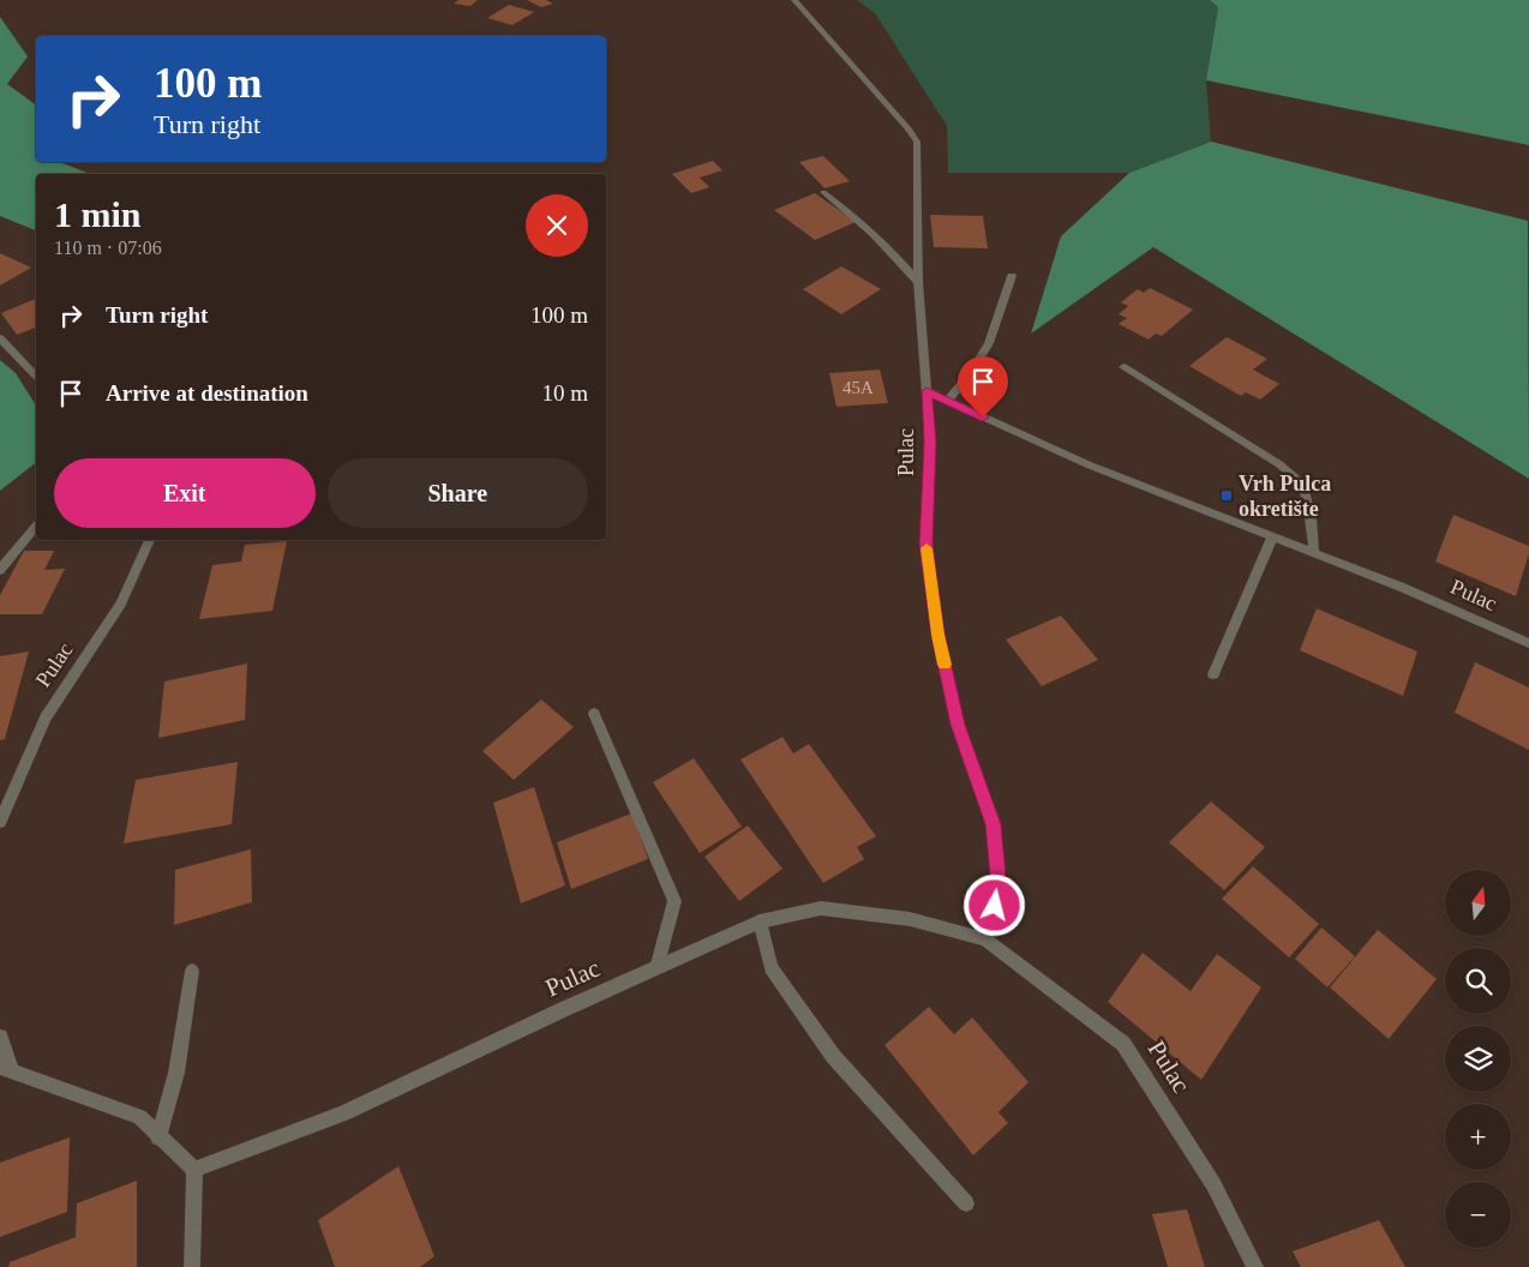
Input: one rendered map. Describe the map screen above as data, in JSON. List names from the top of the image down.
{
  "streets": {
    "street": ["Pulac"]
  },
  "places": {
    "transit": ["Vrh Pulca okretište"]
  },
  "house_numbers": ["45A"],
  "north": "top",
  "page": {
    "turn": ["100 m", "Turn right"],
    "heading": ["1 min", "110 m · 07:06"],
    "list": [
      {
        "name": "Turn right",
        "value": "100 m"
      },
      {
        "name": "Arrive at destination",
        "value": "10 m"
      }
    ],
    "buttons": ["Exit", "Share"],
    "map_buttons": ["+", "−"]
  }
}
